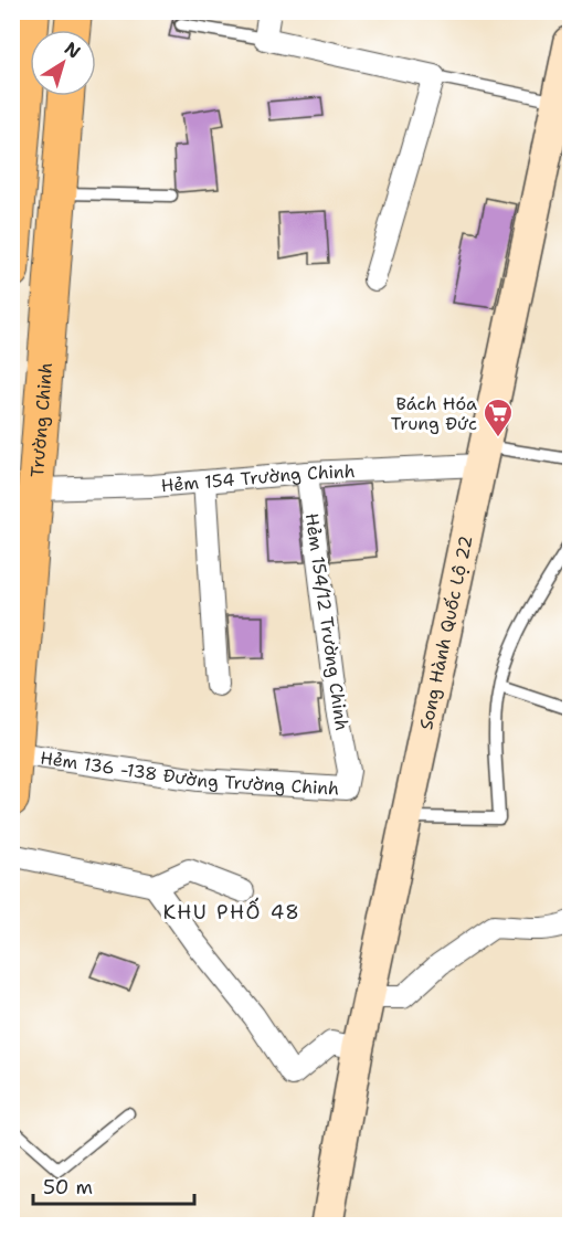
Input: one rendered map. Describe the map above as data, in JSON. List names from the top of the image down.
{
  "streets": {
    "main road": ["Trường Chinh"],
    "street": [
      "Hẻm 154 Trường Chinh",
      "Hẻm 154/12 Trường Chinh",
      "Song Hành Quốc Lộ 22",
      "Hẻm 136 -138 Đường Trường Chinh"
    ]
  },
  "crossings": [
    ["Trường Chinh", "Hẻm 154 Trường Chinh"],
    ["Trường Chinh", "Hẻm 136 -138 Đường Trường Chinh"],
    ["Hẻm 154 Trường Chinh", "Hẻm 154/12 Trường Chinh"],
    ["Hẻm 154 Trường Chinh", "Song Hành Quốc Lộ 22"],
    ["Hẻm 154/12 Trường Chinh", "Hẻm 136 -138 Đường Trường Chinh"]
  ],
  "districts": ["KHU PHỐ 48"],
  "places": {
    "supermarket": ["Bách Hóa Trung Đức"]
  },
  "scale_bar": "50 m",
  "north": "top right"
}
